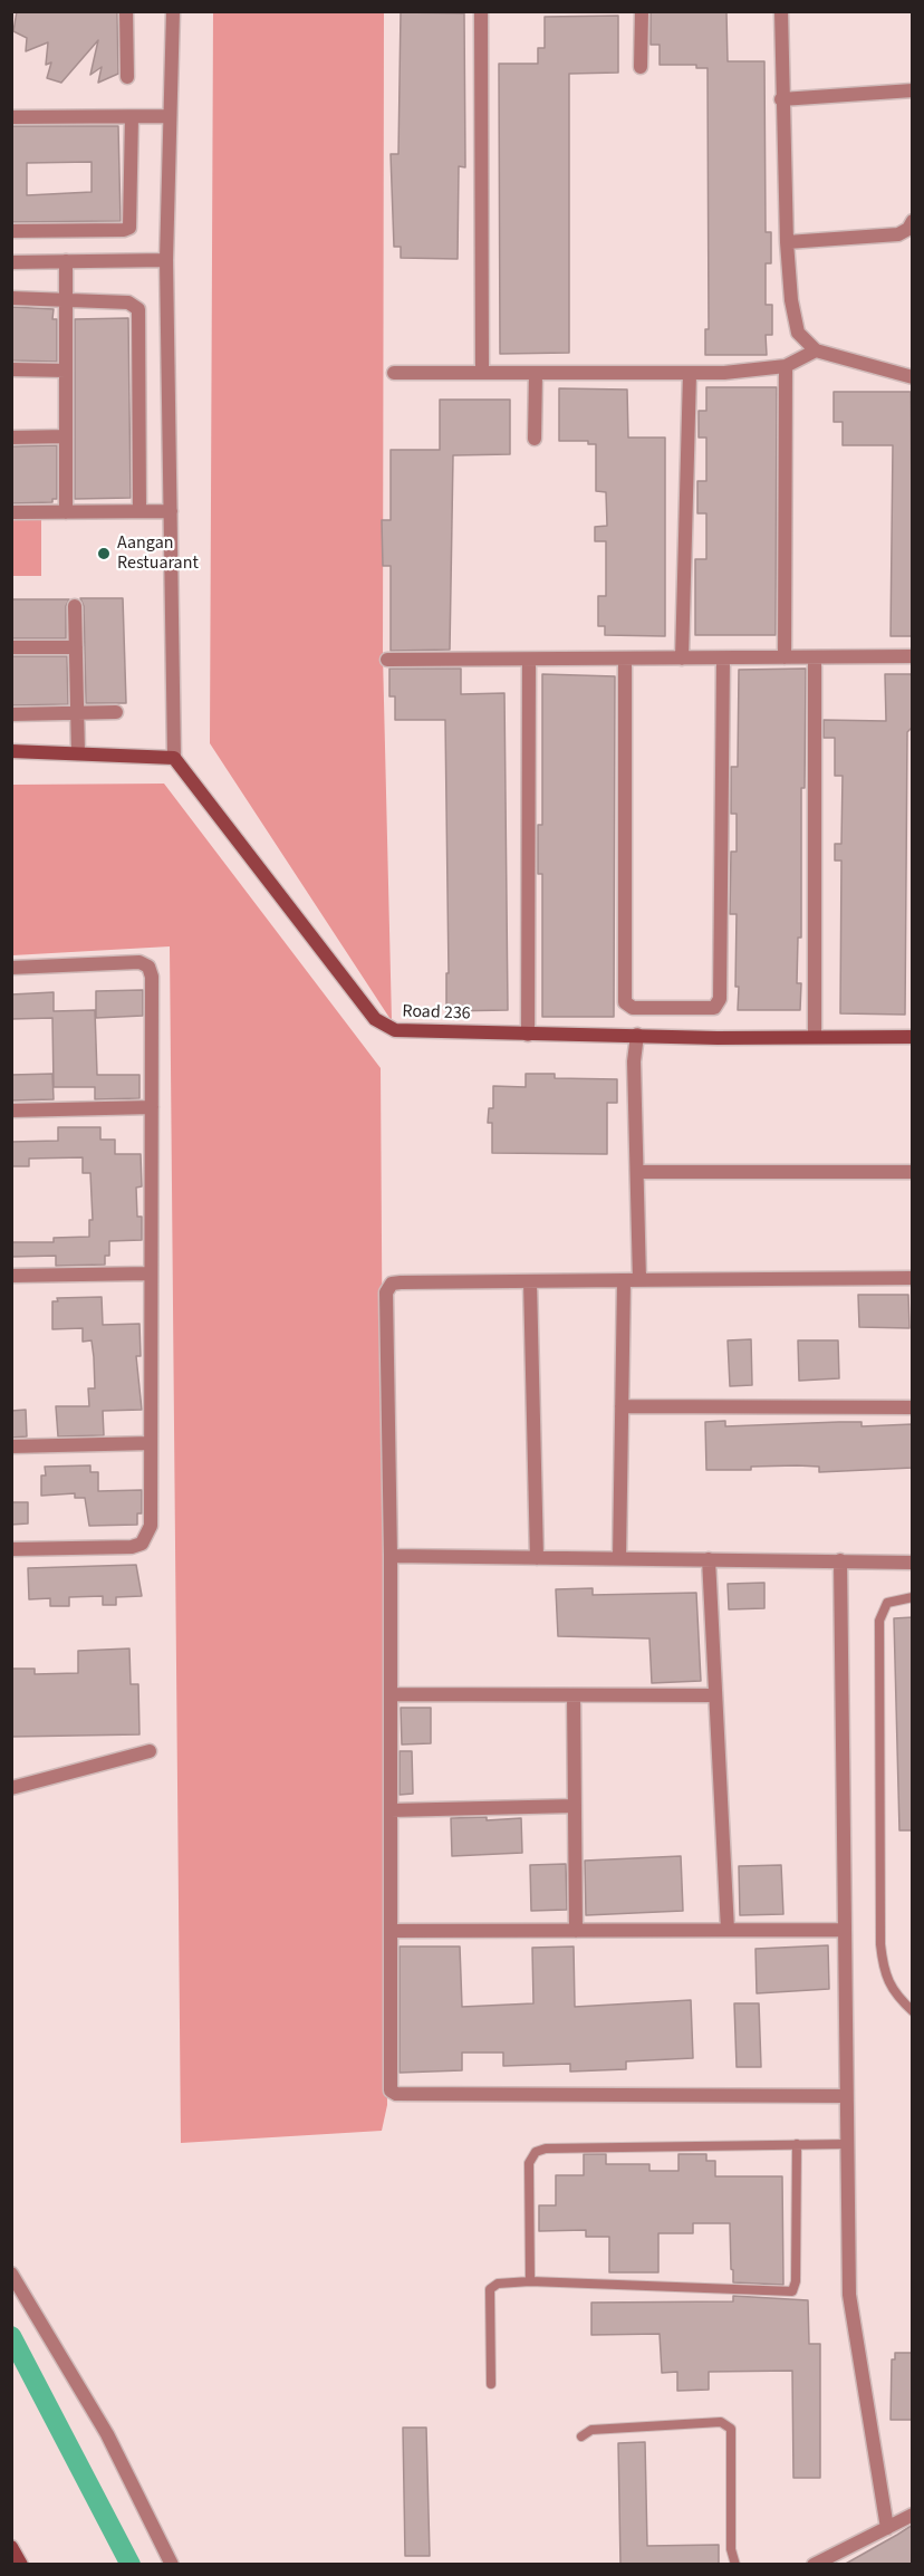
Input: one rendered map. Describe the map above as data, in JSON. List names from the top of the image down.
{
  "streets": {
    "street": ["Road 236"]
  },
  "places": ["Aangan Restuarant"]
}
